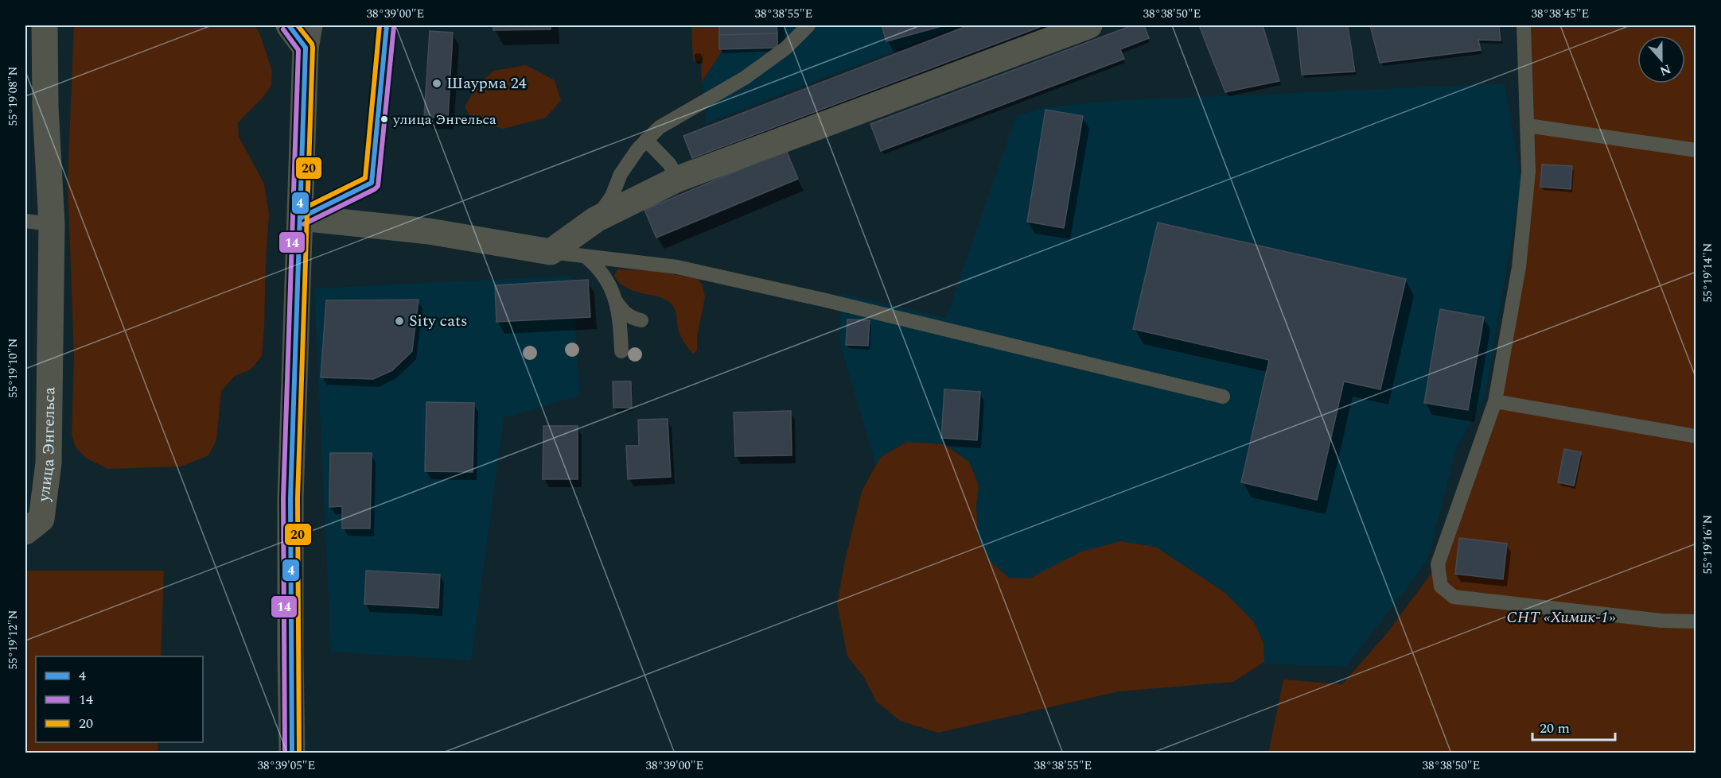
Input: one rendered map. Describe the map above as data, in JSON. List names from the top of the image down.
{
  "streets": {
    "street": ["улица Энгельса"]
  },
  "parks": ["СНТ «Химик-1»"],
  "places": ["Шаурма 24", "улица Энгельса", "Sity cats"],
  "lines": ["transit line 4", "transit line 20", "transit line 14"],
  "legend": ["4", "14", "20"],
  "scale_bar": "20 m",
  "north": "bottom",
  "coordinates": [
    "38°39'00\"E",
    "38°38'55\"E",
    "38°38'50\"E",
    "38°38'45\"E",
    "55°19'08\"N",
    "55°19'14\"N",
    "55°19'10\"N",
    "55°19'16\"N",
    "55°19'12\"N",
    "38°39'05\"E"
  ]
}
